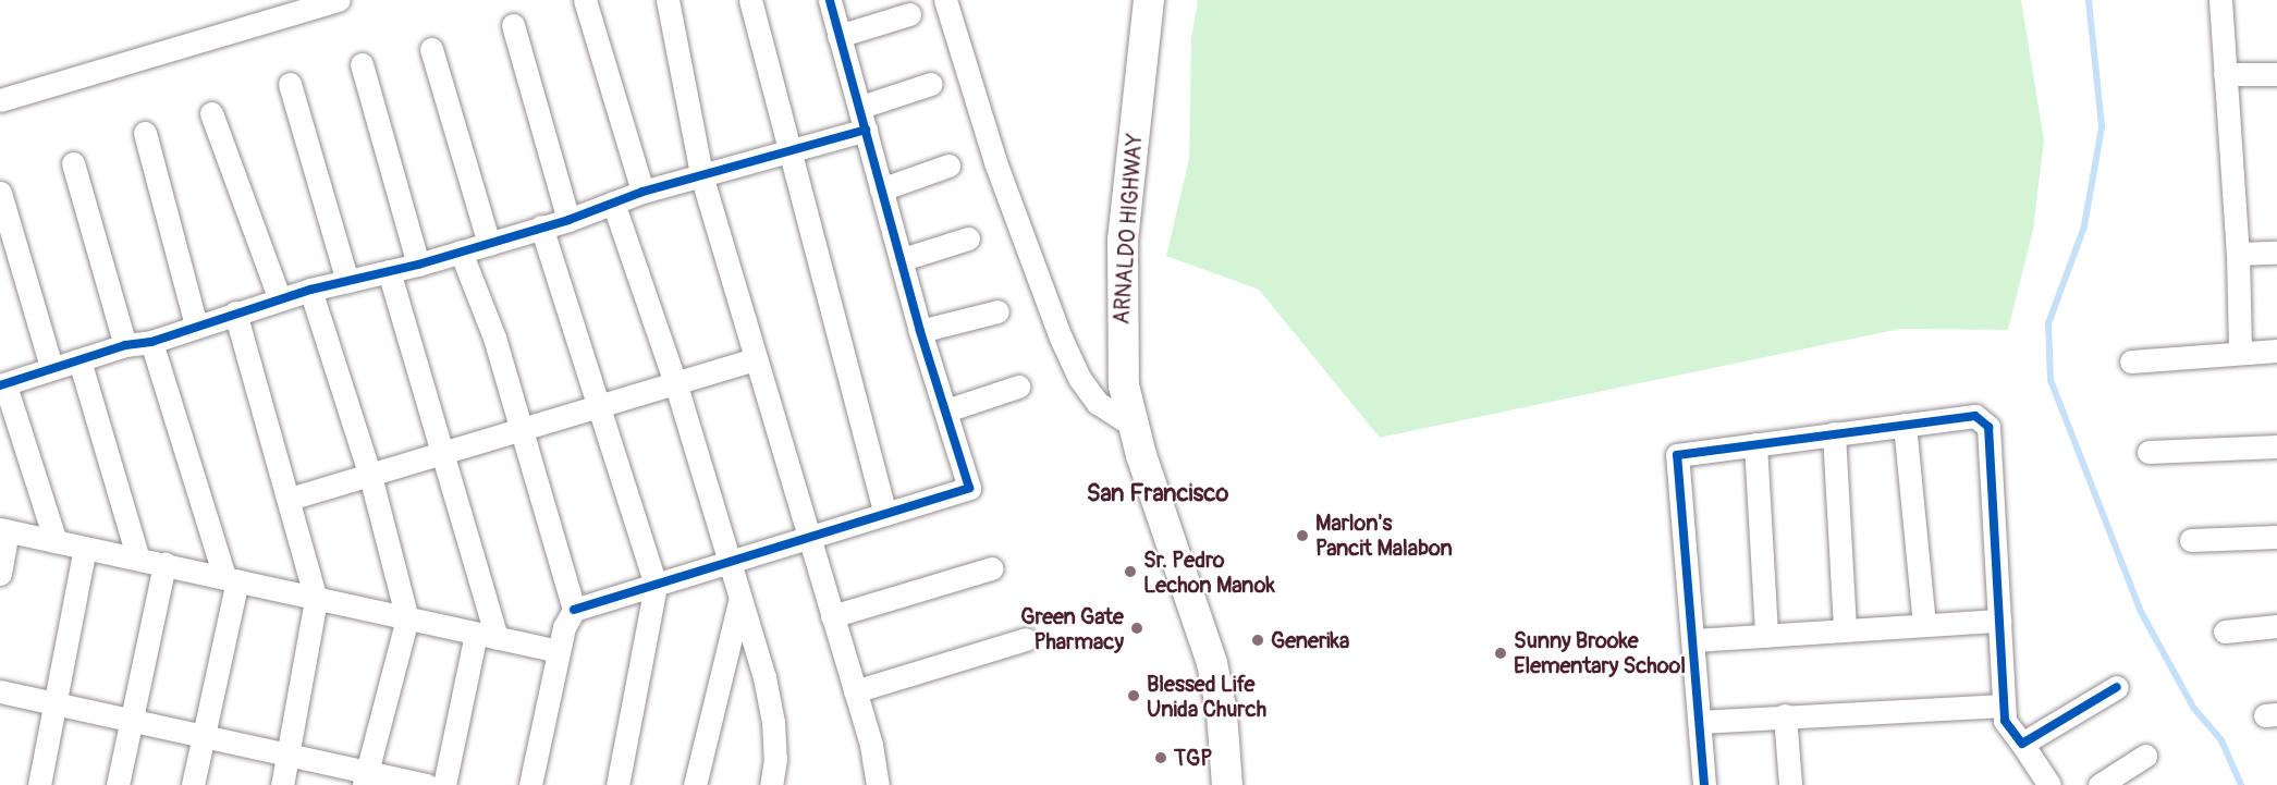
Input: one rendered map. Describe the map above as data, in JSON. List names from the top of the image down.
{
  "streets": {
    "main road": ["ARNALDO HIGHWAY"]
  },
  "districts": ["San Francisco"],
  "places": [
    "Marlon's Pancit Malabon",
    "Sr. Pedro Lechon Manok",
    "Green Gate Pharmacy",
    "Generika",
    "Sunny Brooke Elementary School",
    "Blessed Life Unida Church",
    "TGP"
  ]
}
